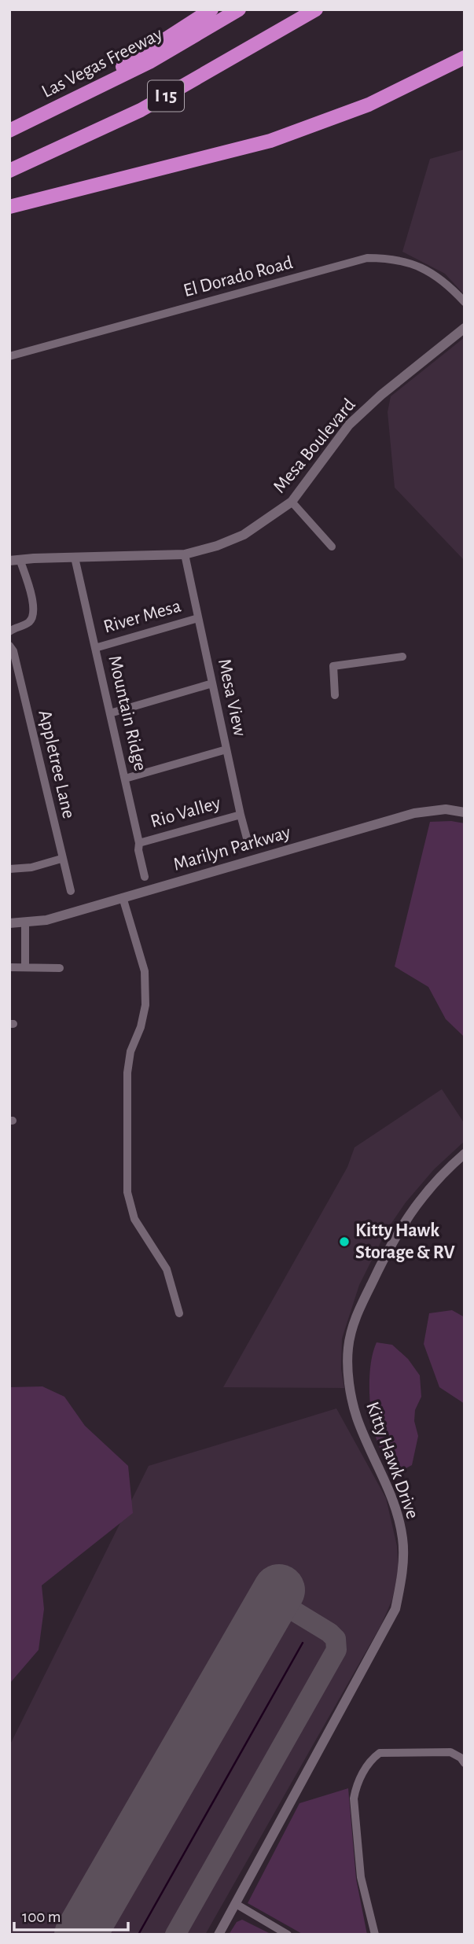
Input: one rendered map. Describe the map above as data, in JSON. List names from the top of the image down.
{
  "streets": {
    "highway": ["Las Vegas Freeway", "I 15"],
    "street": [
      "El Dorado Road",
      "Mesa Boulevard",
      "River Mesa",
      "Mesa View",
      "Mountain Ridge",
      "Appletree Lane",
      "Rio Valley",
      "Marilyn Parkway",
      "Kitty Hawk Drive"
    ]
  },
  "crossings": [
    ["Mesa Boulevard", "Mesa View"],
    ["Mesa Boulevard", "Mountain Ridge"],
    ["River Mesa", "Mesa View"],
    ["River Mesa", "Mountain Ridge"],
    ["Mesa View", "Rio Valley"],
    ["Mountain Ridge", "Rio Valley"]
  ],
  "places": ["Kitty Hawk Storage & RV"],
  "scale_bar": "100 m"
}
